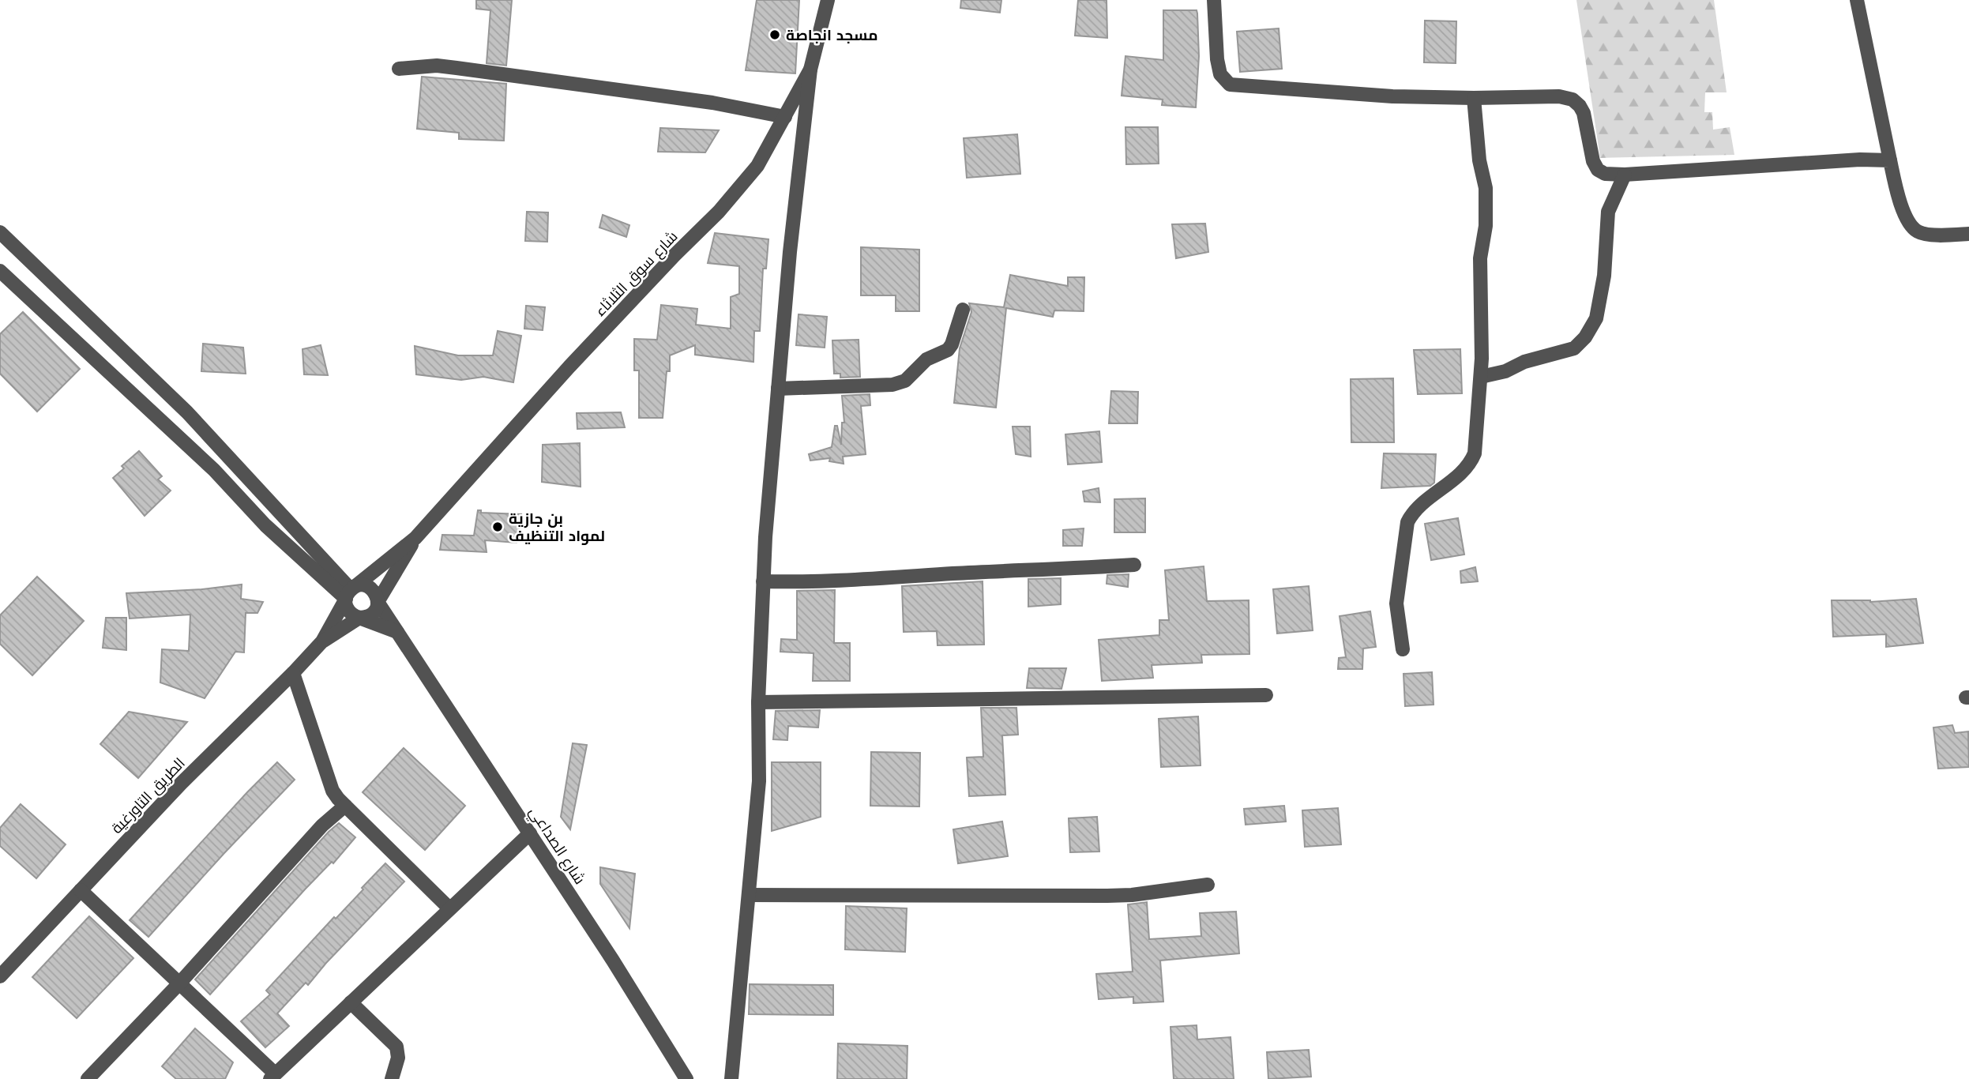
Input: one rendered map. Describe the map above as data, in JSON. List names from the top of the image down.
{
  "streets": {
    "street": ["شارع سوق الثلاثاء", "الطريق التاورغية", "شارع الصداعي"]
  },
  "places": ["مسجد انجاصة", "بن جازية لمواد التنظيف"]
}
